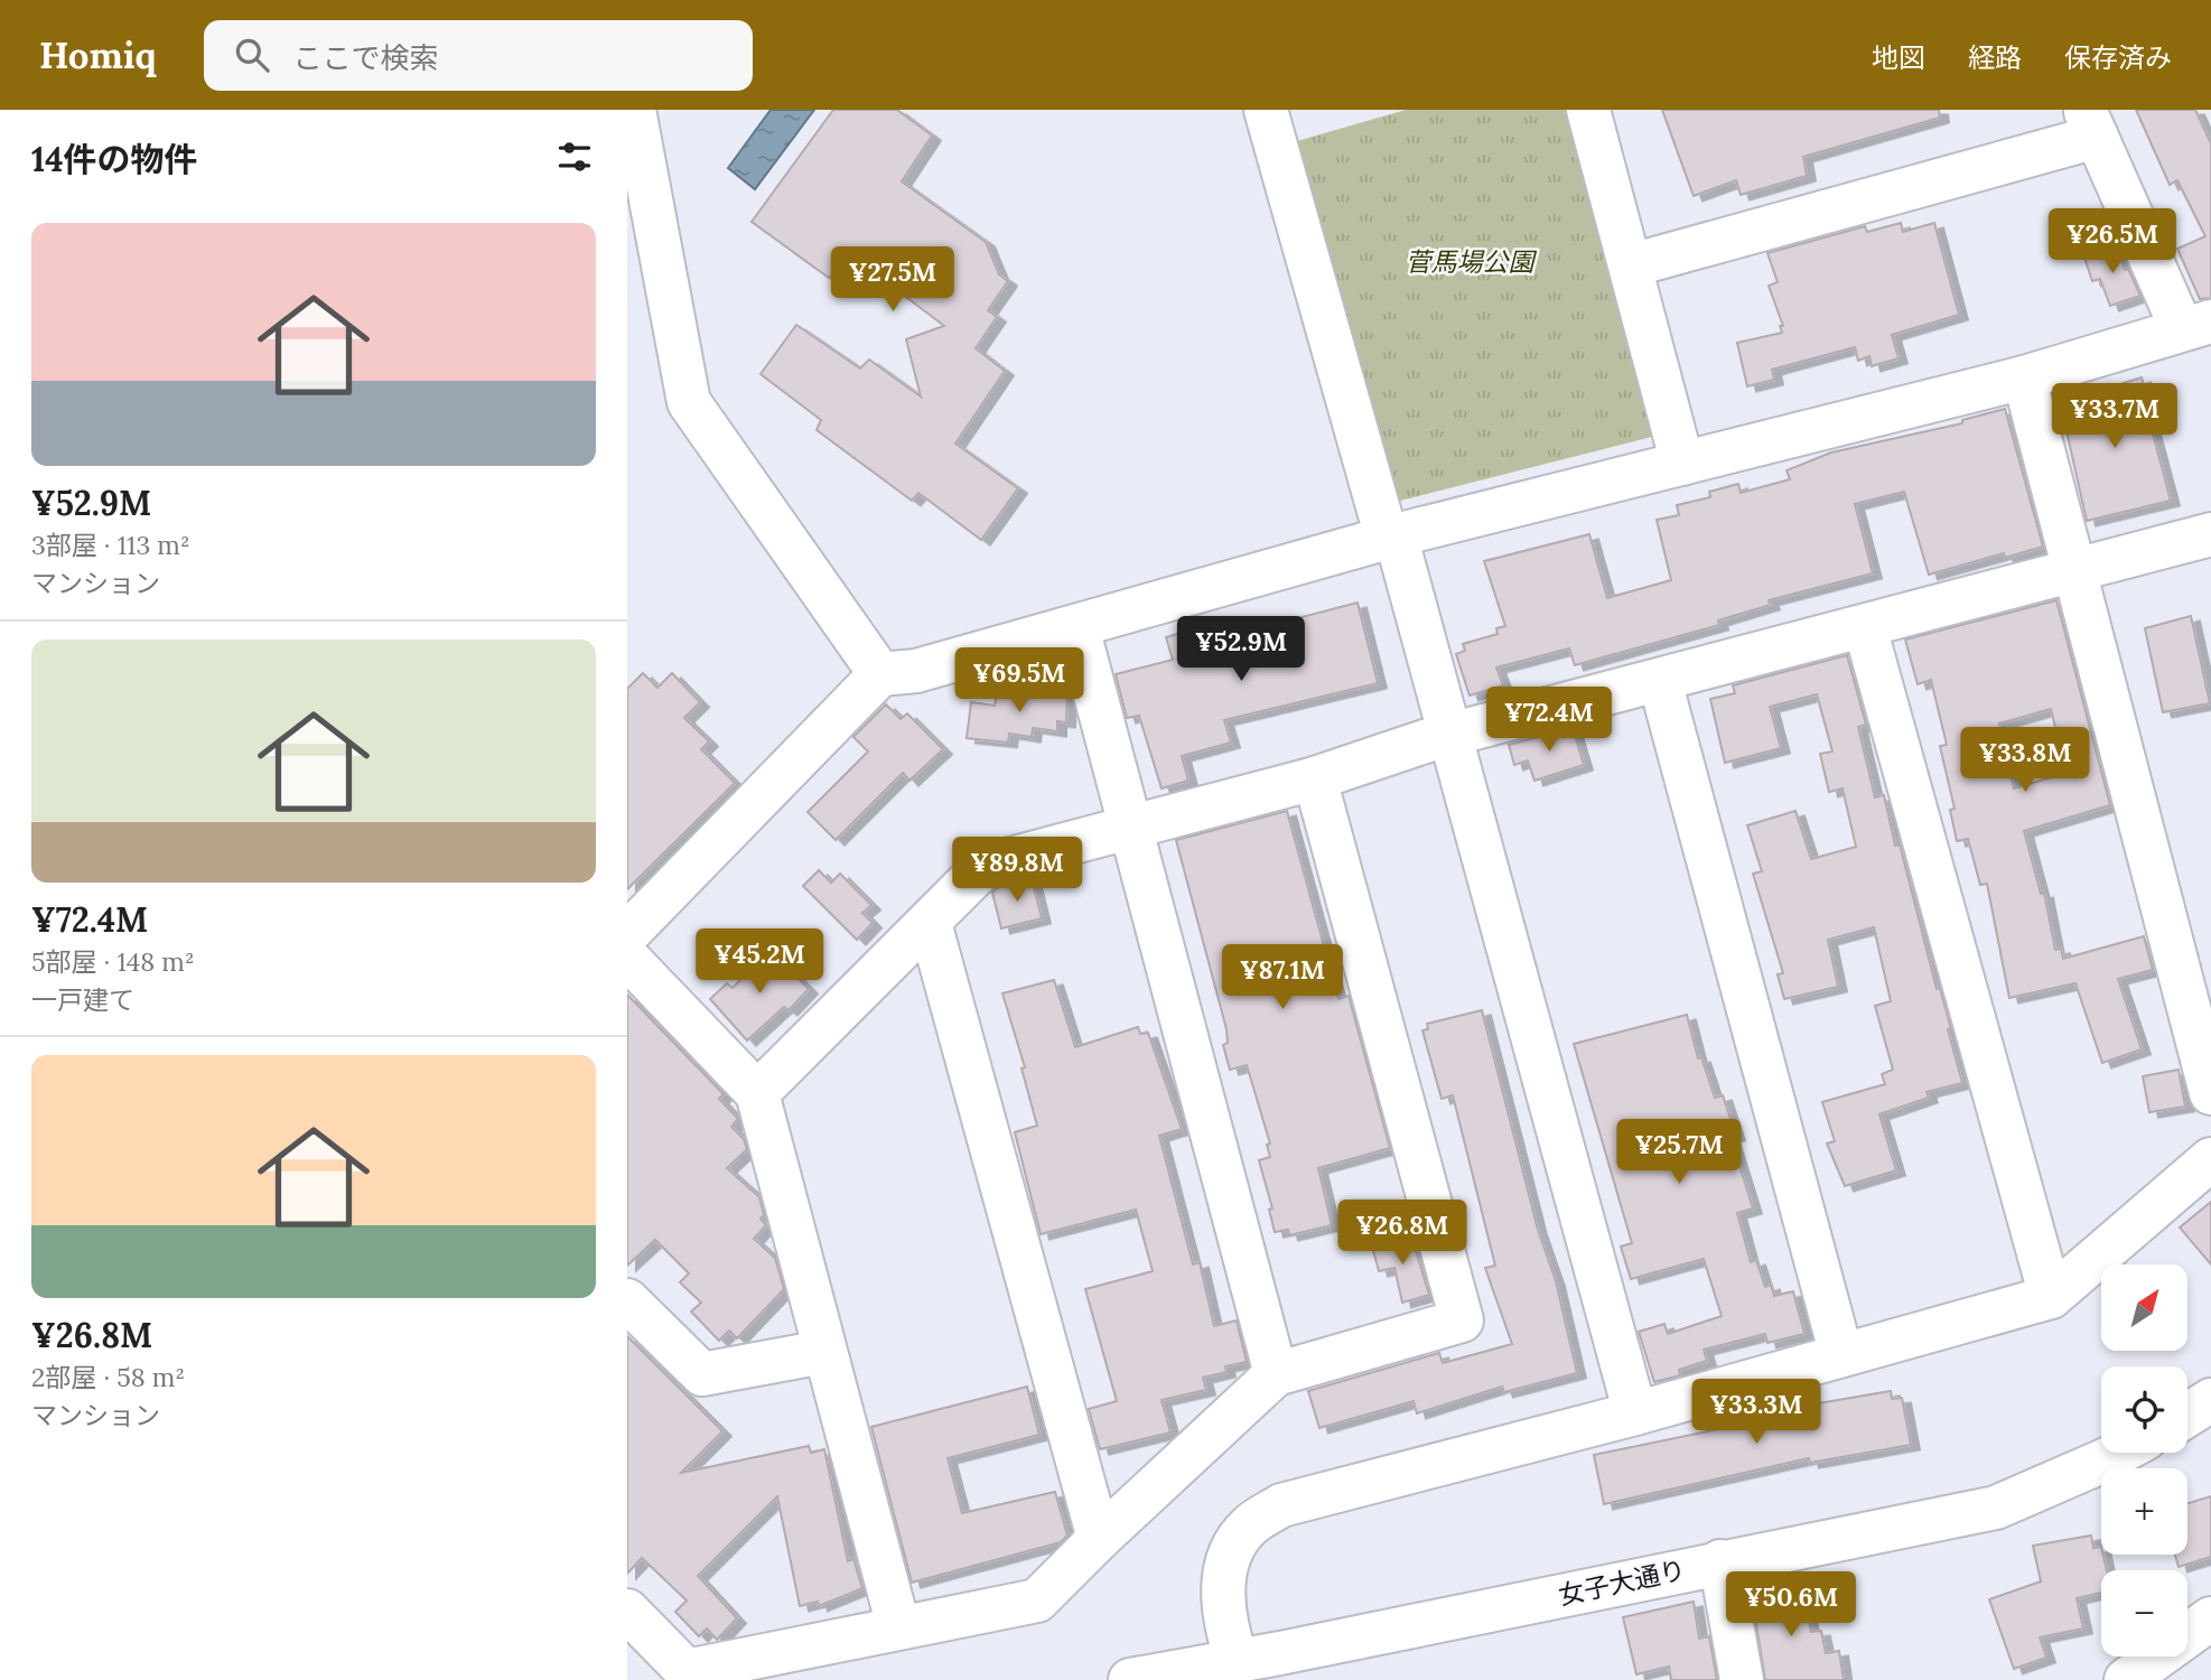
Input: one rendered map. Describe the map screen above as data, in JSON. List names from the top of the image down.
{
  "streets": {
    "street": ["女子大通り"]
  },
  "parks": ["菅馬場公園"],
  "north": "top right",
  "page": {
    "header": "Homiq",
    "search": "ここで検索",
    "nav": ["地図", "経路", "保存済み"],
    "heading": "14件の物件",
    "list": [
      {
        "name": "¥52.9M",
        "note": "3部屋 · 113 m² · マンション"
      },
      {
        "name": "¥72.4M",
        "note": "5部屋 · 148 m² · 一戸建て"
      },
      {
        "name": "¥26.8M",
        "note": "2部屋 · 58 m² · マンション"
      }
    ],
    "price": [
      "¥26.5M",
      "¥27.5M",
      "¥33.7M",
      "¥52.9M",
      "¥69.5M",
      "¥72.4M",
      "¥33.8M",
      "¥89.8M",
      "¥45.2M",
      "¥87.1M",
      "¥25.7M",
      "¥26.8M",
      "¥33.3M",
      "¥50.6M"
    ],
    "map_buttons": ["+", "−"]
  }
}
